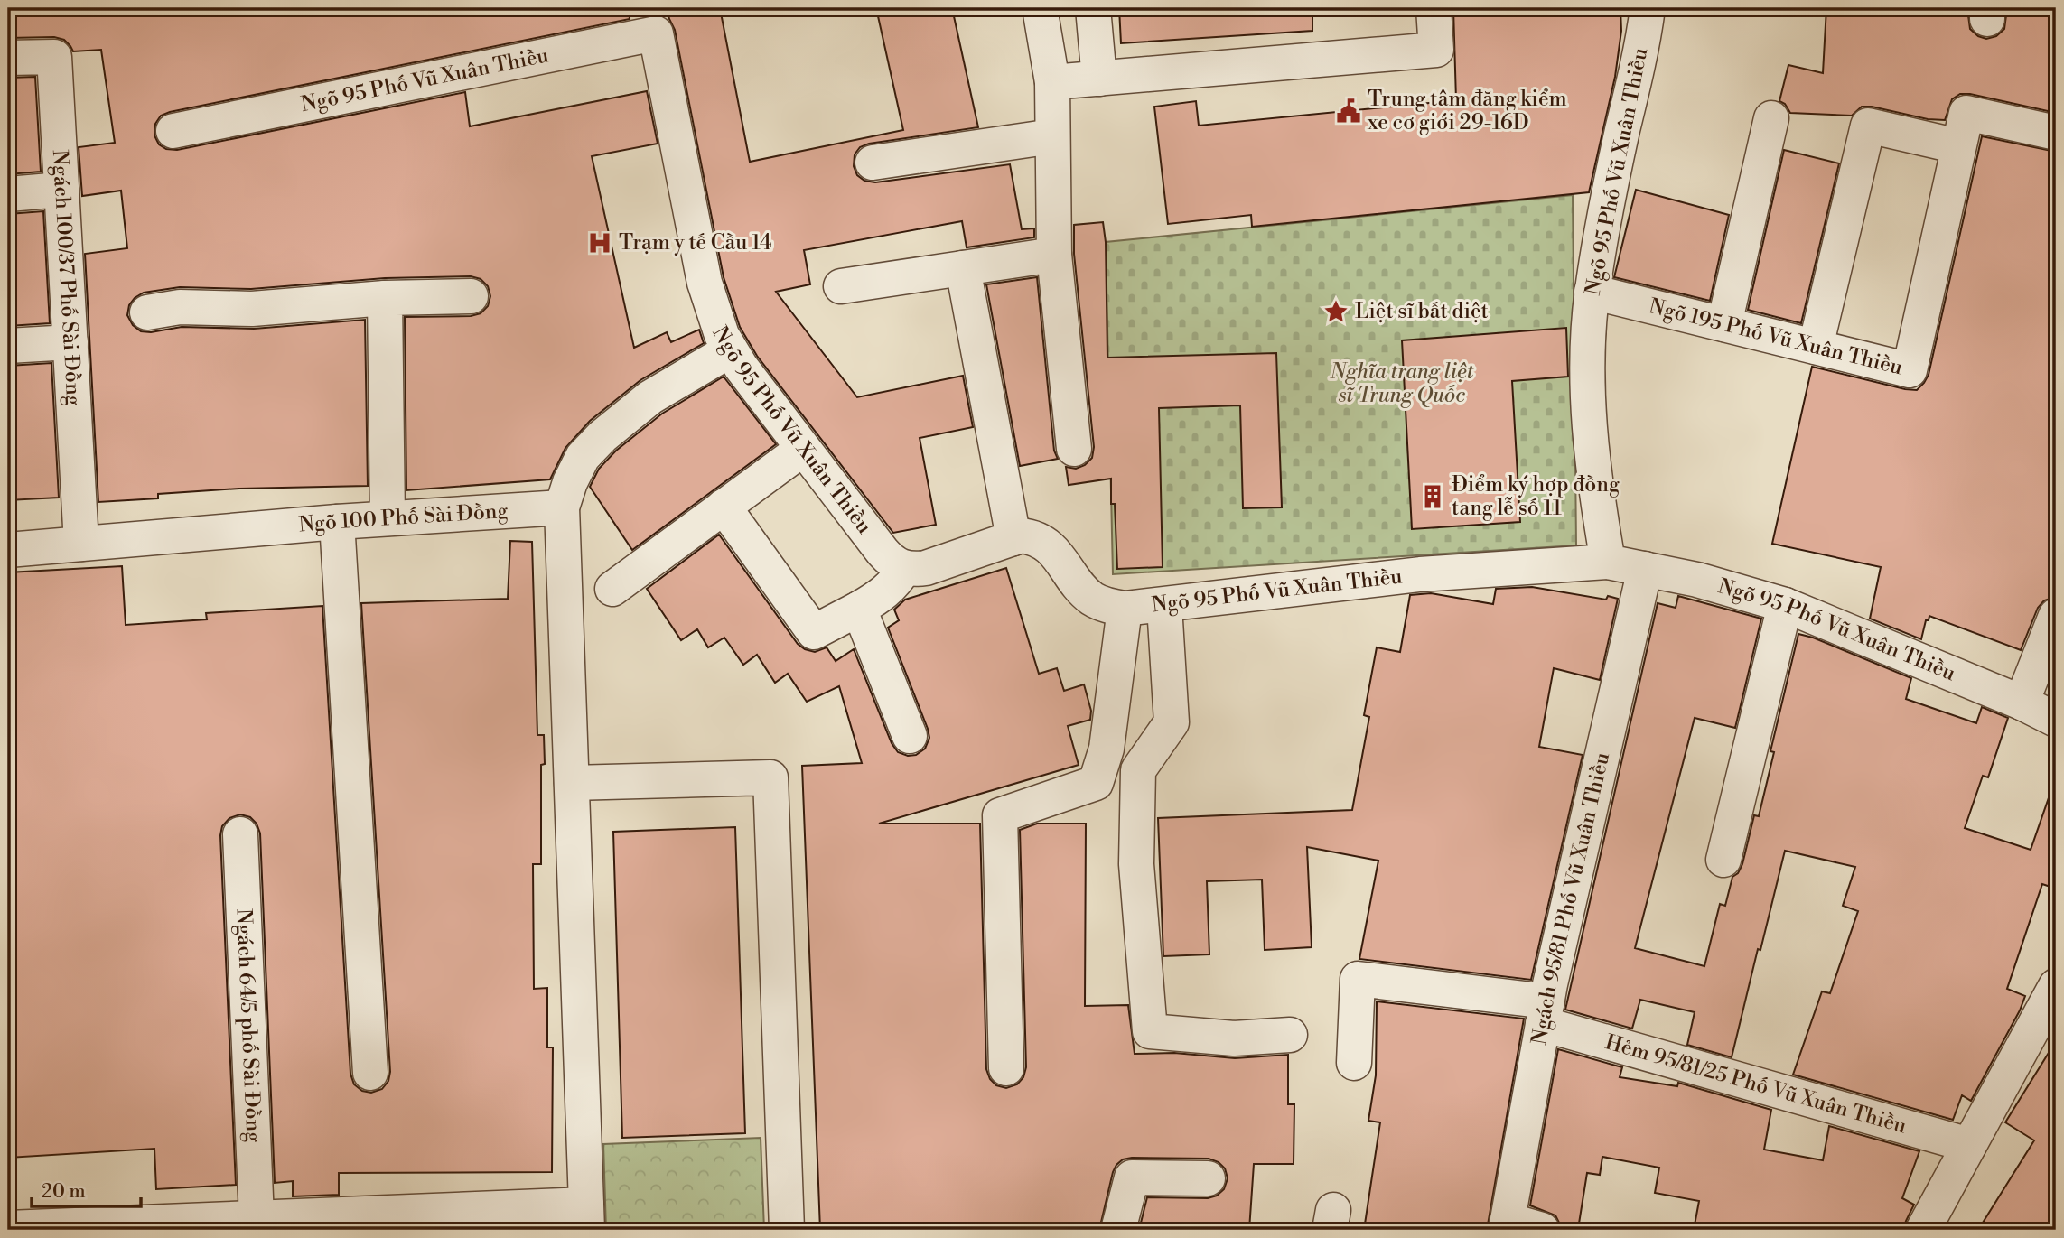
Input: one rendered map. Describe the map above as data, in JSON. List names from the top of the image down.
{
  "streets": {
    "street": [
      "Ngõ 95 Phố Vũ Xuân Thiều",
      "Ngách 100/37 Phố Sài Đồng",
      "Ngõ 195 Phố Vũ Xuân Thiều",
      "Ngõ 100 Phố Sài Đồng",
      "Ngách 95/81 Phố Vũ Xuân Thiều",
      "Ngách 64/5 phố Sài Đồng",
      "Hẻm 95/81/25 Phố Vũ Xuân Thiều"
    ]
  },
  "crossings": [
    ["Ngõ 95 Phố Vũ Xuân Thiều", "Ngõ 195 Phố Vũ Xuân Thiều"],
    ["Ngõ 95 Phố Vũ Xuân Thiều", "Ngách 95/81 Phố Vũ Xuân Thiều"],
    ["Ngách 100/37 Phố Sài Đồng", "Ngõ 100 Phố Sài Đồng"],
    ["Ngách 95/81 Phố Vũ Xuân Thiều", "Hẻm 95/81/25 Phố Vũ Xuân Thiều"]
  ],
  "parks": ["Nghĩa trang liệt sĩ Trung Quốc"],
  "places": {
    "public building": ["Trung tâm đăng kiểm xe cơ giới 29-16D"],
    "hospital": ["Trạm y tế Cầu 14"],
    "place": ["Liệt sĩ bất diệt"],
    "building": ["Điểm ký hợp đồng tang lễ số 11"]
  },
  "scale_bar": "20 m"
}
